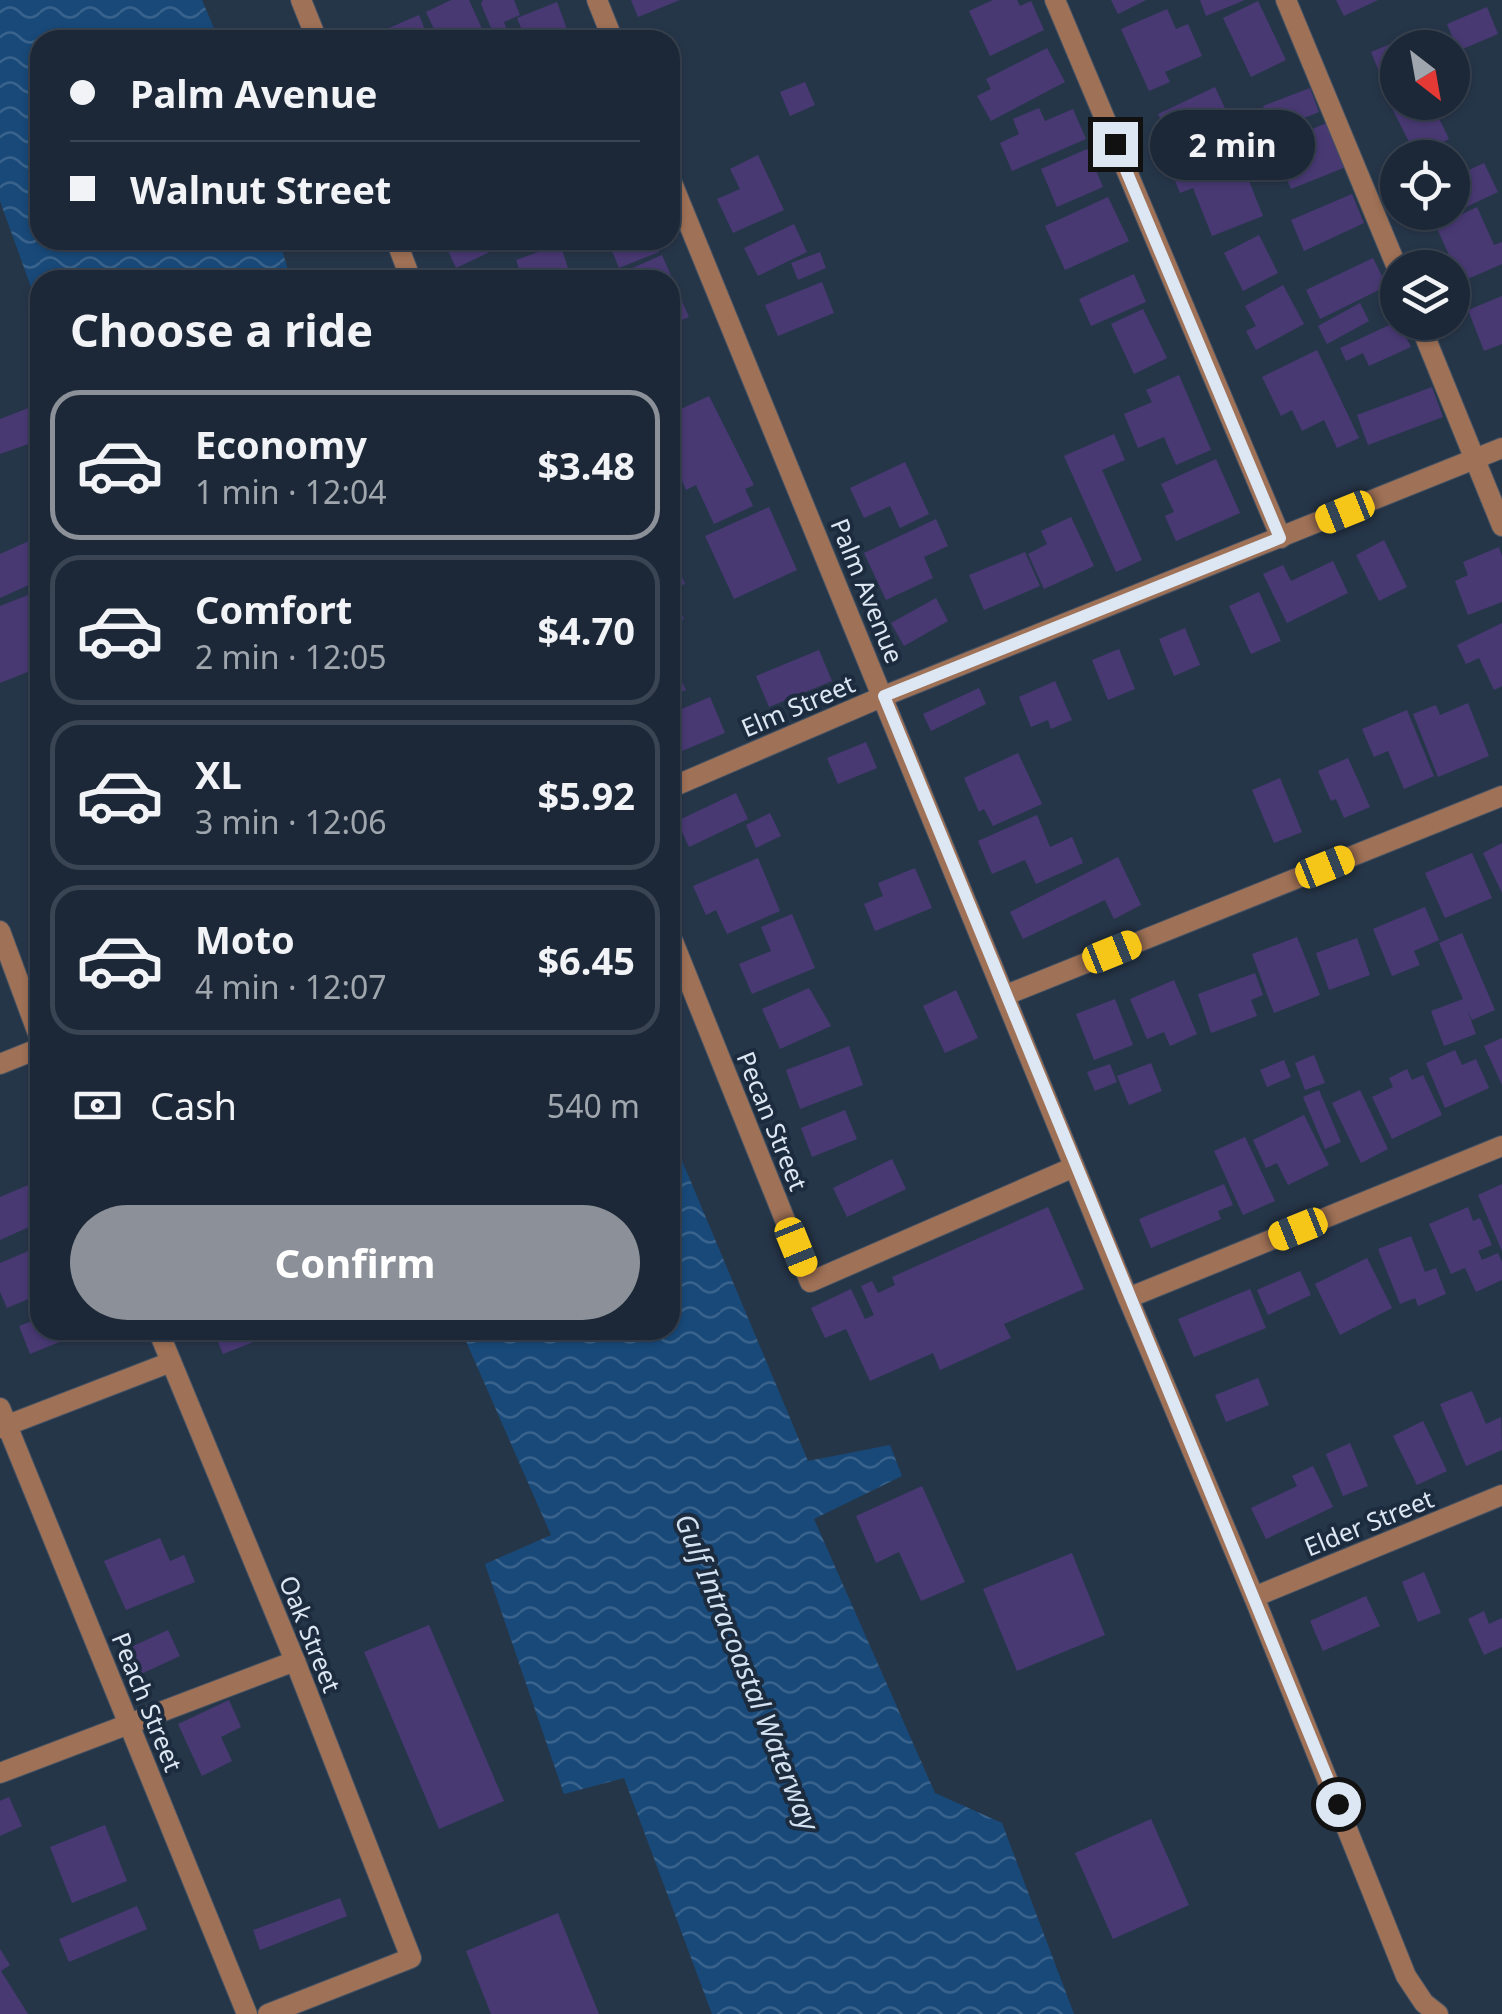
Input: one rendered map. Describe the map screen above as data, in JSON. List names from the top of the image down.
{
  "streets": {
    "street": [
      "Palm Avenue",
      "Elm Street",
      "Pecan Street",
      "Elder Street",
      "Oak Street",
      "Peach Street"
    ]
  },
  "crossings": [
    ["Palm Avenue", "Elm Street"],
    ["Palm Avenue", "Pecan Street"],
    ["Palm Avenue", "Elder Street"]
  ],
  "water": ["Gulf Intracoastal Waterway"],
  "north": "bottom right",
  "page": {
    "banner": ["Palm Avenue", "Walnut Street"],
    "bubble": "2 min",
    "heading": "Choose a ride",
    "list": [
      {
        "name": "Economy",
        "note": "1 min · 12:04",
        "value": "$3.48"
      },
      {
        "name": "Comfort",
        "note": "2 min · 12:05",
        "value": "$4.70"
      },
      {
        "name": "XL",
        "note": "3 min · 12:06",
        "value": "$5.92"
      },
      {
        "name": "Moto",
        "note": "4 min · 12:07",
        "value": "$6.45"
      }
    ],
    "pay": ["Cash", "540 m"],
    "buttons": "Confirm"
  }
}
